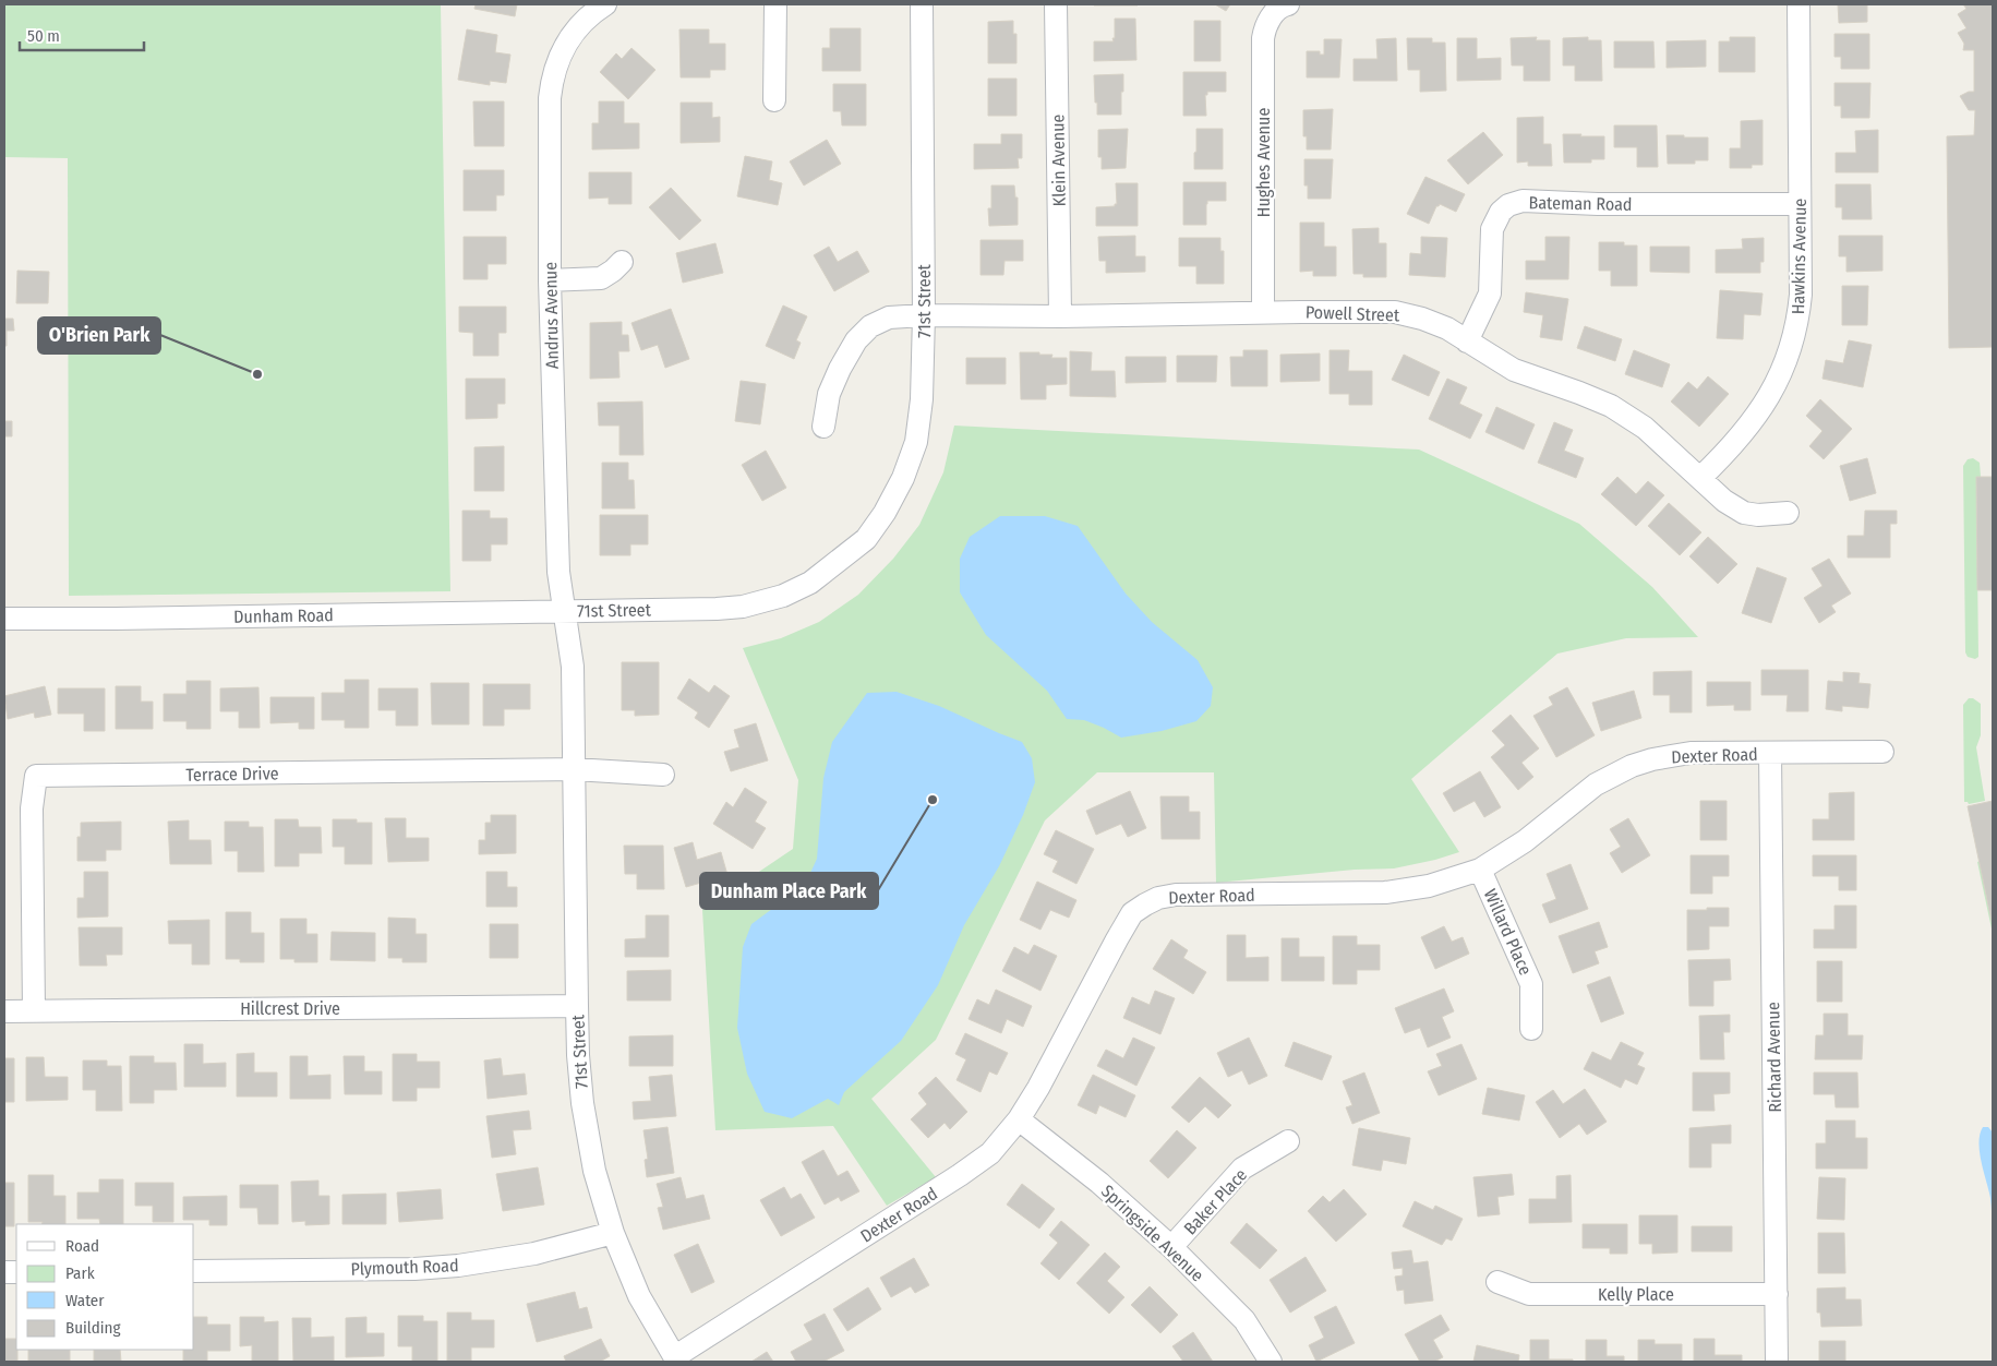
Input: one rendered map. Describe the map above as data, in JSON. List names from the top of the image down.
{
  "streets": {
    "street": [
      "Klein Avenue",
      "Hughes Avenue",
      "Bateman Road",
      "Hawkins Avenue",
      "71st Street",
      "Powell Street",
      "Andrus Avenue",
      "Dunham Road",
      "Dexter Road",
      "Terrace Drive",
      "Willard Place",
      "Hillcrest Drive",
      "Richard Avenue",
      "Baker Place",
      "Springside Avenue",
      "Plymouth Road",
      "Kelly Place"
    ]
  },
  "crossings": [
    ["Klein Avenue", "Powell Street"],
    ["Hughes Avenue", "Powell Street"],
    ["Bateman Road", "Hawkins Avenue"],
    ["Bateman Road", "Powell Street"],
    ["Hawkins Avenue", "Powell Street"],
    ["71st Street", "Powell Street"],
    ["71st Street", "Andrus Avenue"],
    ["71st Street", "Dunham Road"],
    ["71st Street", "Dexter Road"],
    ["71st Street", "Terrace Drive"],
    ["71st Street", "Hillcrest Drive"],
    ["71st Street", "Plymouth Road"],
    ["Andrus Avenue", "Dunham Road"],
    ["Dexter Road", "Willard Place"],
    ["Dexter Road", "Richard Avenue"],
    ["Dexter Road", "Springside Avenue"],
    ["Terrace Drive", "Hillcrest Drive"],
    ["Richard Avenue", "Kelly Place"],
    ["Baker Place", "Springside Avenue"]
  ],
  "places": ["O'Brien Park", "Dunham Place Park"],
  "legend": [
    "Road",
    "Park",
    "Water",
    "Building"
  ],
  "scale_bar": "50 m"
}
